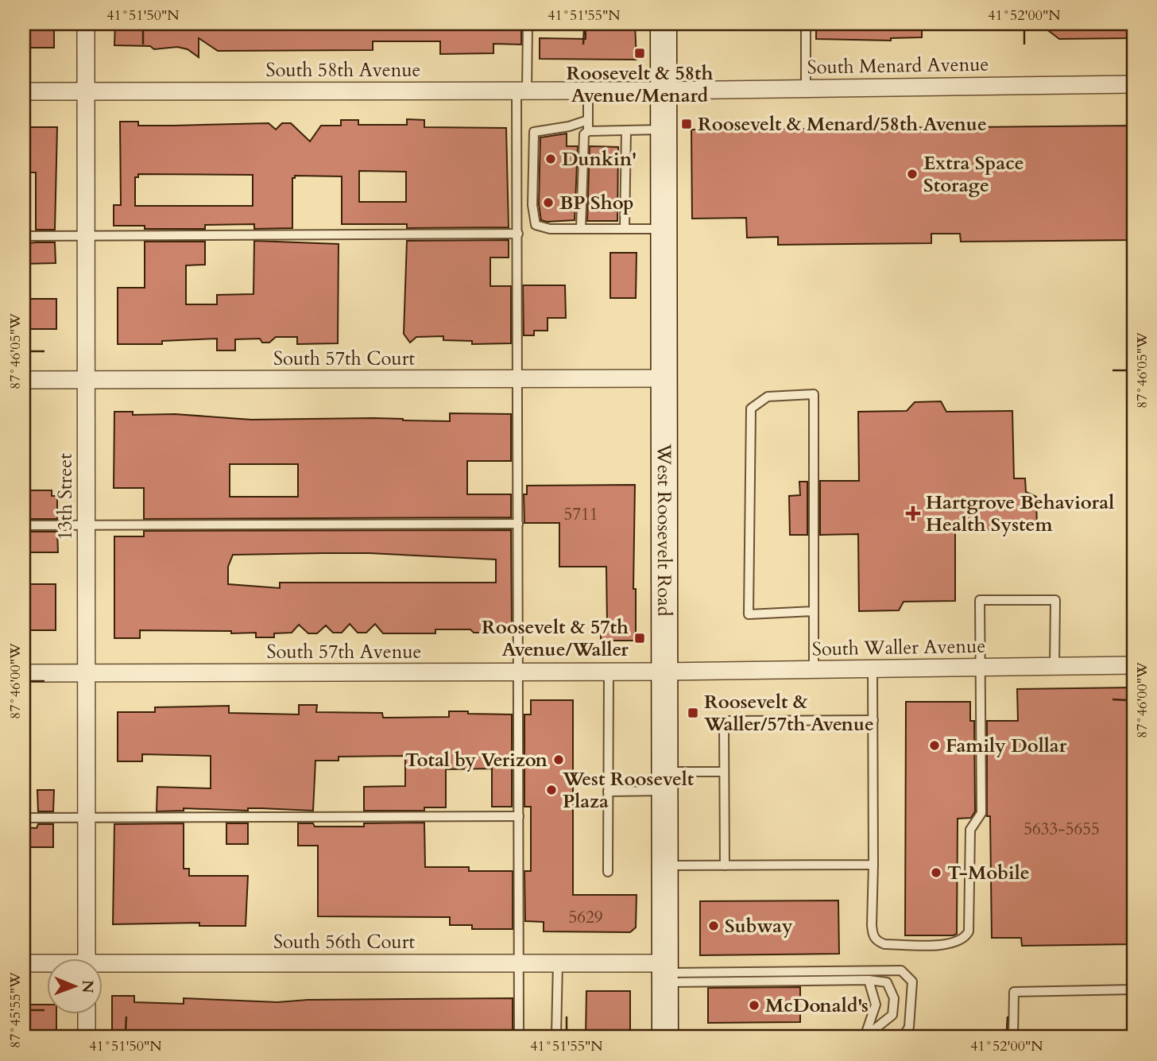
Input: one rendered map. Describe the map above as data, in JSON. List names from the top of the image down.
{
  "streets": {
    "main road": ["West Roosevelt Road"],
    "street": [
      "South Menard Avenue",
      "South 58th Avenue",
      "South 57th Court",
      "13th Street",
      "South Waller Avenue",
      "South 57th Avenue",
      "South 56th Court"
    ]
  },
  "crossings": [
    ["South Menard Avenue", "South 58th Avenue"],
    ["South Menard Avenue", "West Roosevelt Road"],
    ["South 58th Avenue", "13th Street"],
    ["South 58th Avenue", "West Roosevelt Road"],
    ["South 57th Court", "13th Street"],
    ["South 57th Court", "West Roosevelt Road"],
    ["13th Street", "South 57th Avenue"],
    ["West Roosevelt Road", "South Waller Avenue"],
    ["West Roosevelt Road", "South 57th Avenue"],
    ["West Roosevelt Road", "South 56th Court"],
    ["South Waller Avenue", "South 57th Avenue"]
  ],
  "places": {
    "transit": [
      "Roosevelt & 58th Avenue/Menard",
      "Roosevelt & Menard/58th Avenue",
      "Roosevelt & 57th Avenue/Waller",
      "Roosevelt & Waller/57th Avenue"
    ],
    "other": [
      "Dunkin'",
      "Extra Space Storage",
      "BP Shop",
      "Family Dollar",
      "Total by Verizon",
      "West Roosevelt Plaza",
      "T-Mobile",
      "Subway",
      "McDonald's"
    ],
    "health": ["Hartgrove Behavioral Health System"]
  },
  "house_numbers": ["5711", "5633-5655", "5629"],
  "north": "right",
  "coordinates": [
    "41°51'50\"N",
    "41°51'55\"N",
    "41°52'00\"N",
    "87°46'05\"W",
    "87°46'00\"W",
    "87°45'55\"W"
  ]
}
